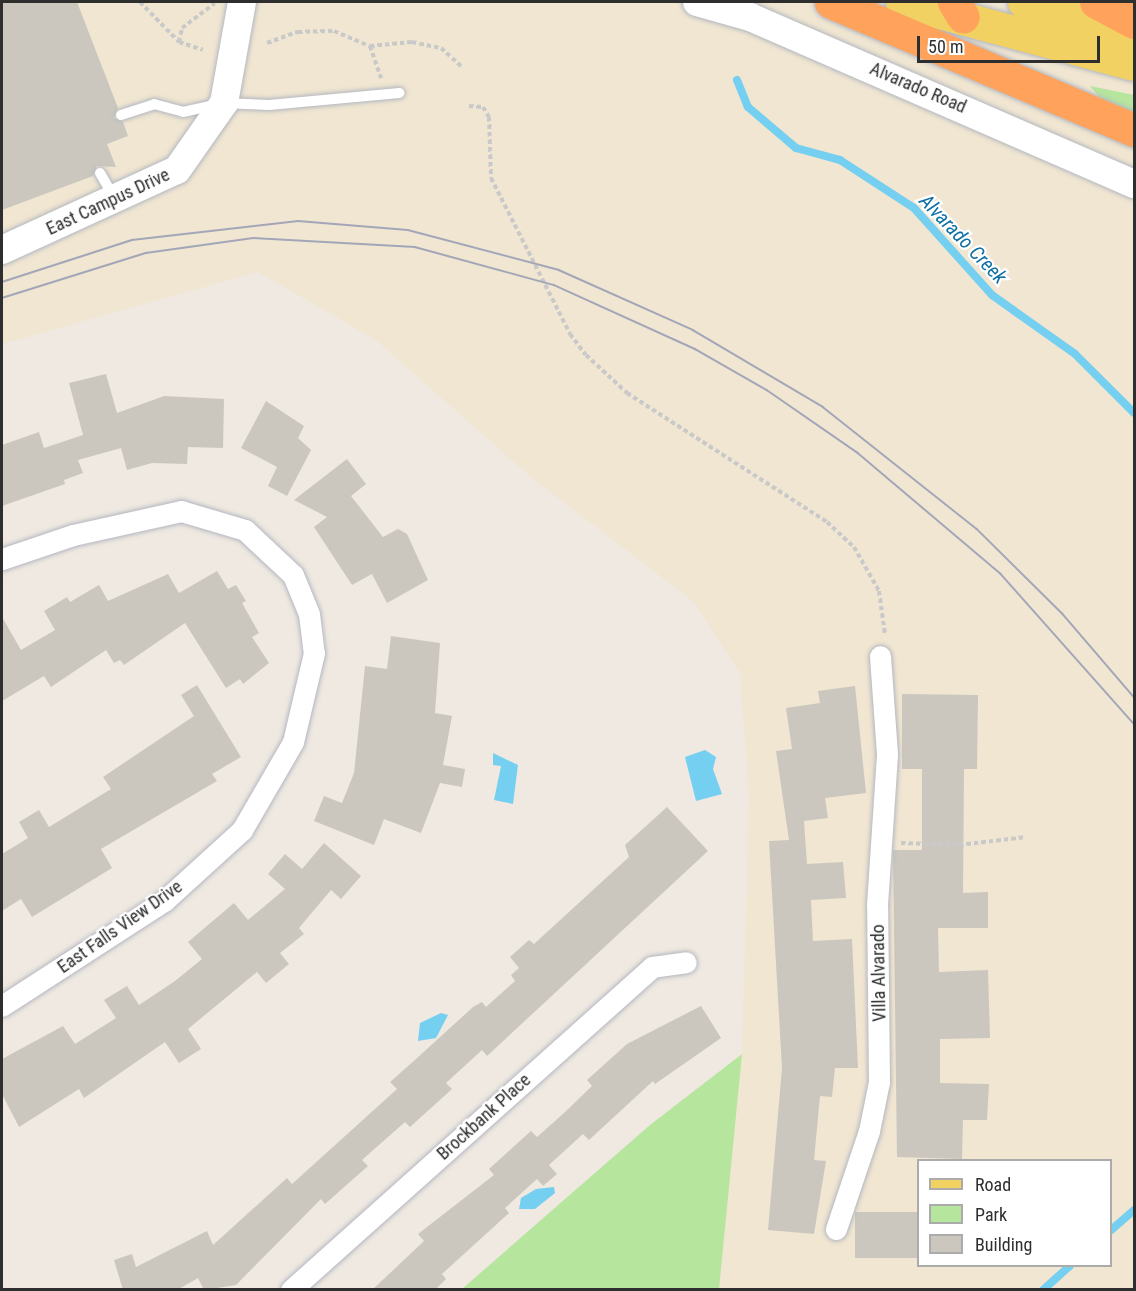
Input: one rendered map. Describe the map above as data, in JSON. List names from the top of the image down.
{
  "streets": {
    "street": [
      "Alvarado Road",
      "East Campus Drive",
      "East Falls View Drive",
      "Villa Alvarado",
      "Brockbank Place"
    ]
  },
  "water": ["Alvarado Creek"],
  "legend": ["Road", "Park", "Building"],
  "scale_bar": "50 m"
}
